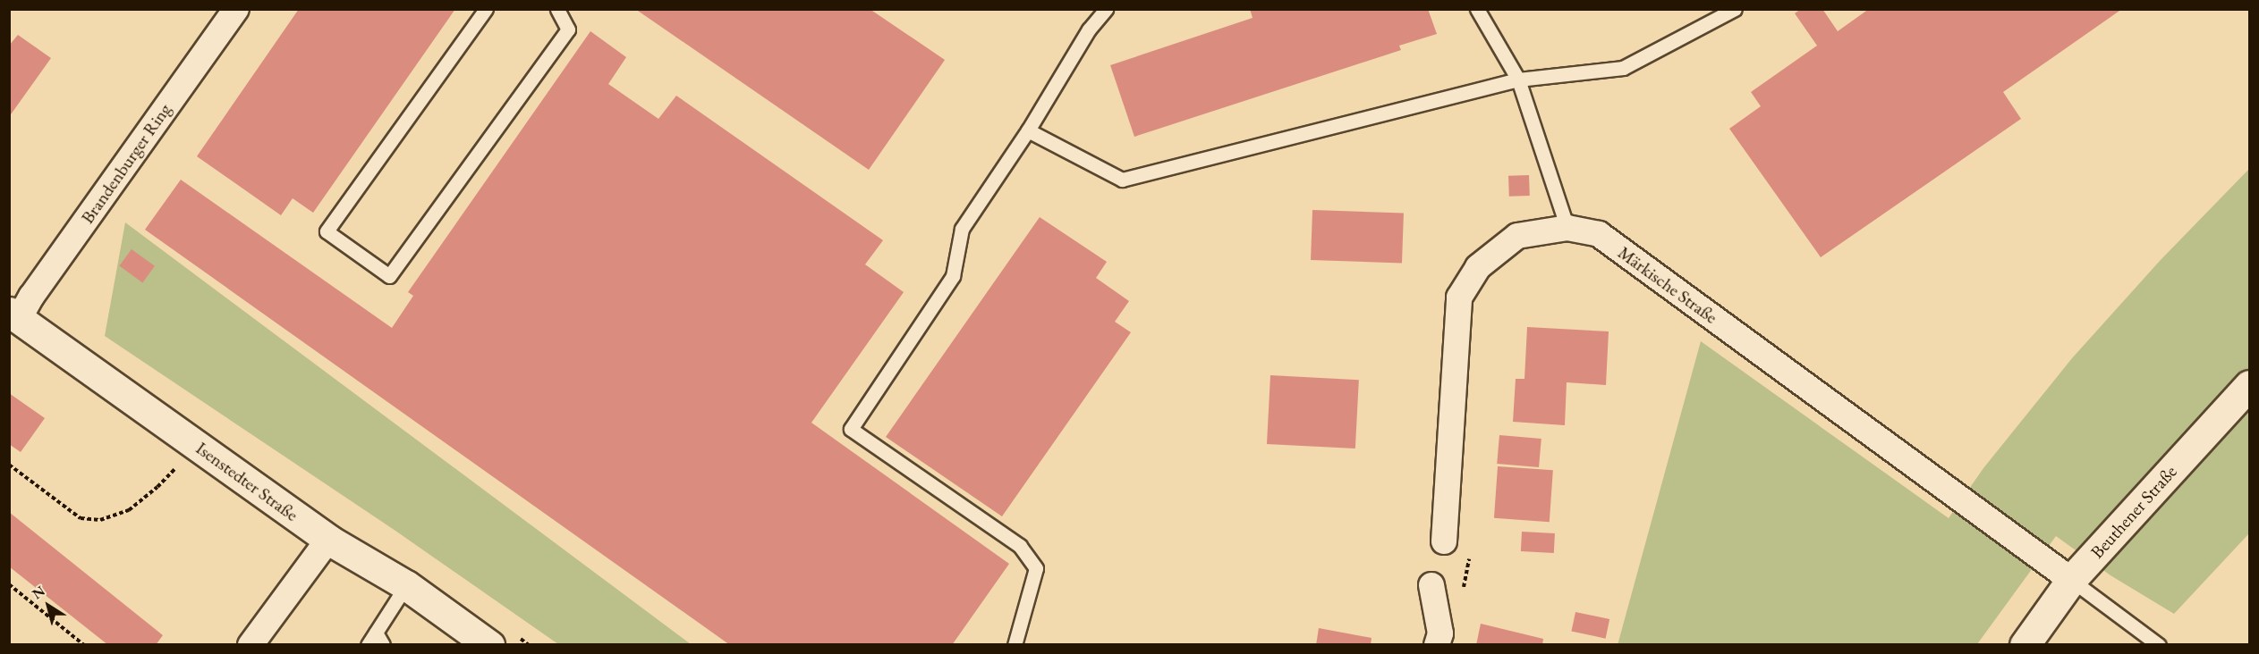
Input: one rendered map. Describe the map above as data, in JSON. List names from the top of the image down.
{
  "streets": {
    "street": [
      "Brandenburger Ring",
      "Märkische Straße",
      "Isenstedter Straße",
      "Beuthener Straße"
    ]
  },
  "crossings": [
    ["Brandenburger Ring", "Isenstedter Straße"],
    ["Märkische Straße", "Beuthener Straße"]
  ],
  "north": "top left"
}
